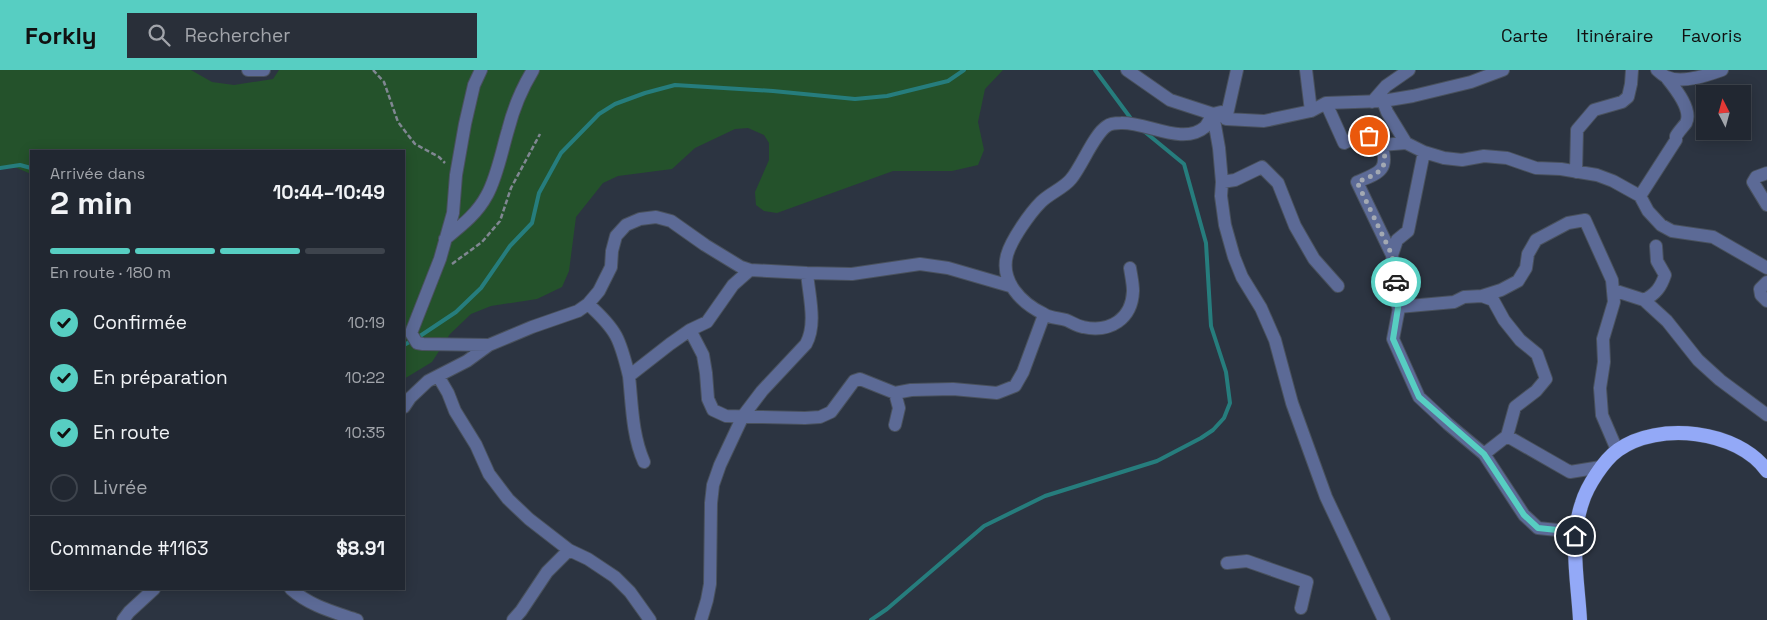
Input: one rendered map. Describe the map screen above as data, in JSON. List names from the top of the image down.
{
  "north": "top",
  "page": {
    "header": "Forkly",
    "search": "Rechercher",
    "nav": ["Carte", "Itinéraire", "Favoris"],
    "heading": ["2 min", "Arrivée dans", "10:44–10:49"],
    "panel": ["Commande #1163", "$8.91"],
    "bar": "En route · 180 m",
    "list": [
      ["Confirmée", "10:19"],
      ["En préparation", "10:22"],
      ["En route", "10:35"],
      "Livrée"
    ]
  }
}
